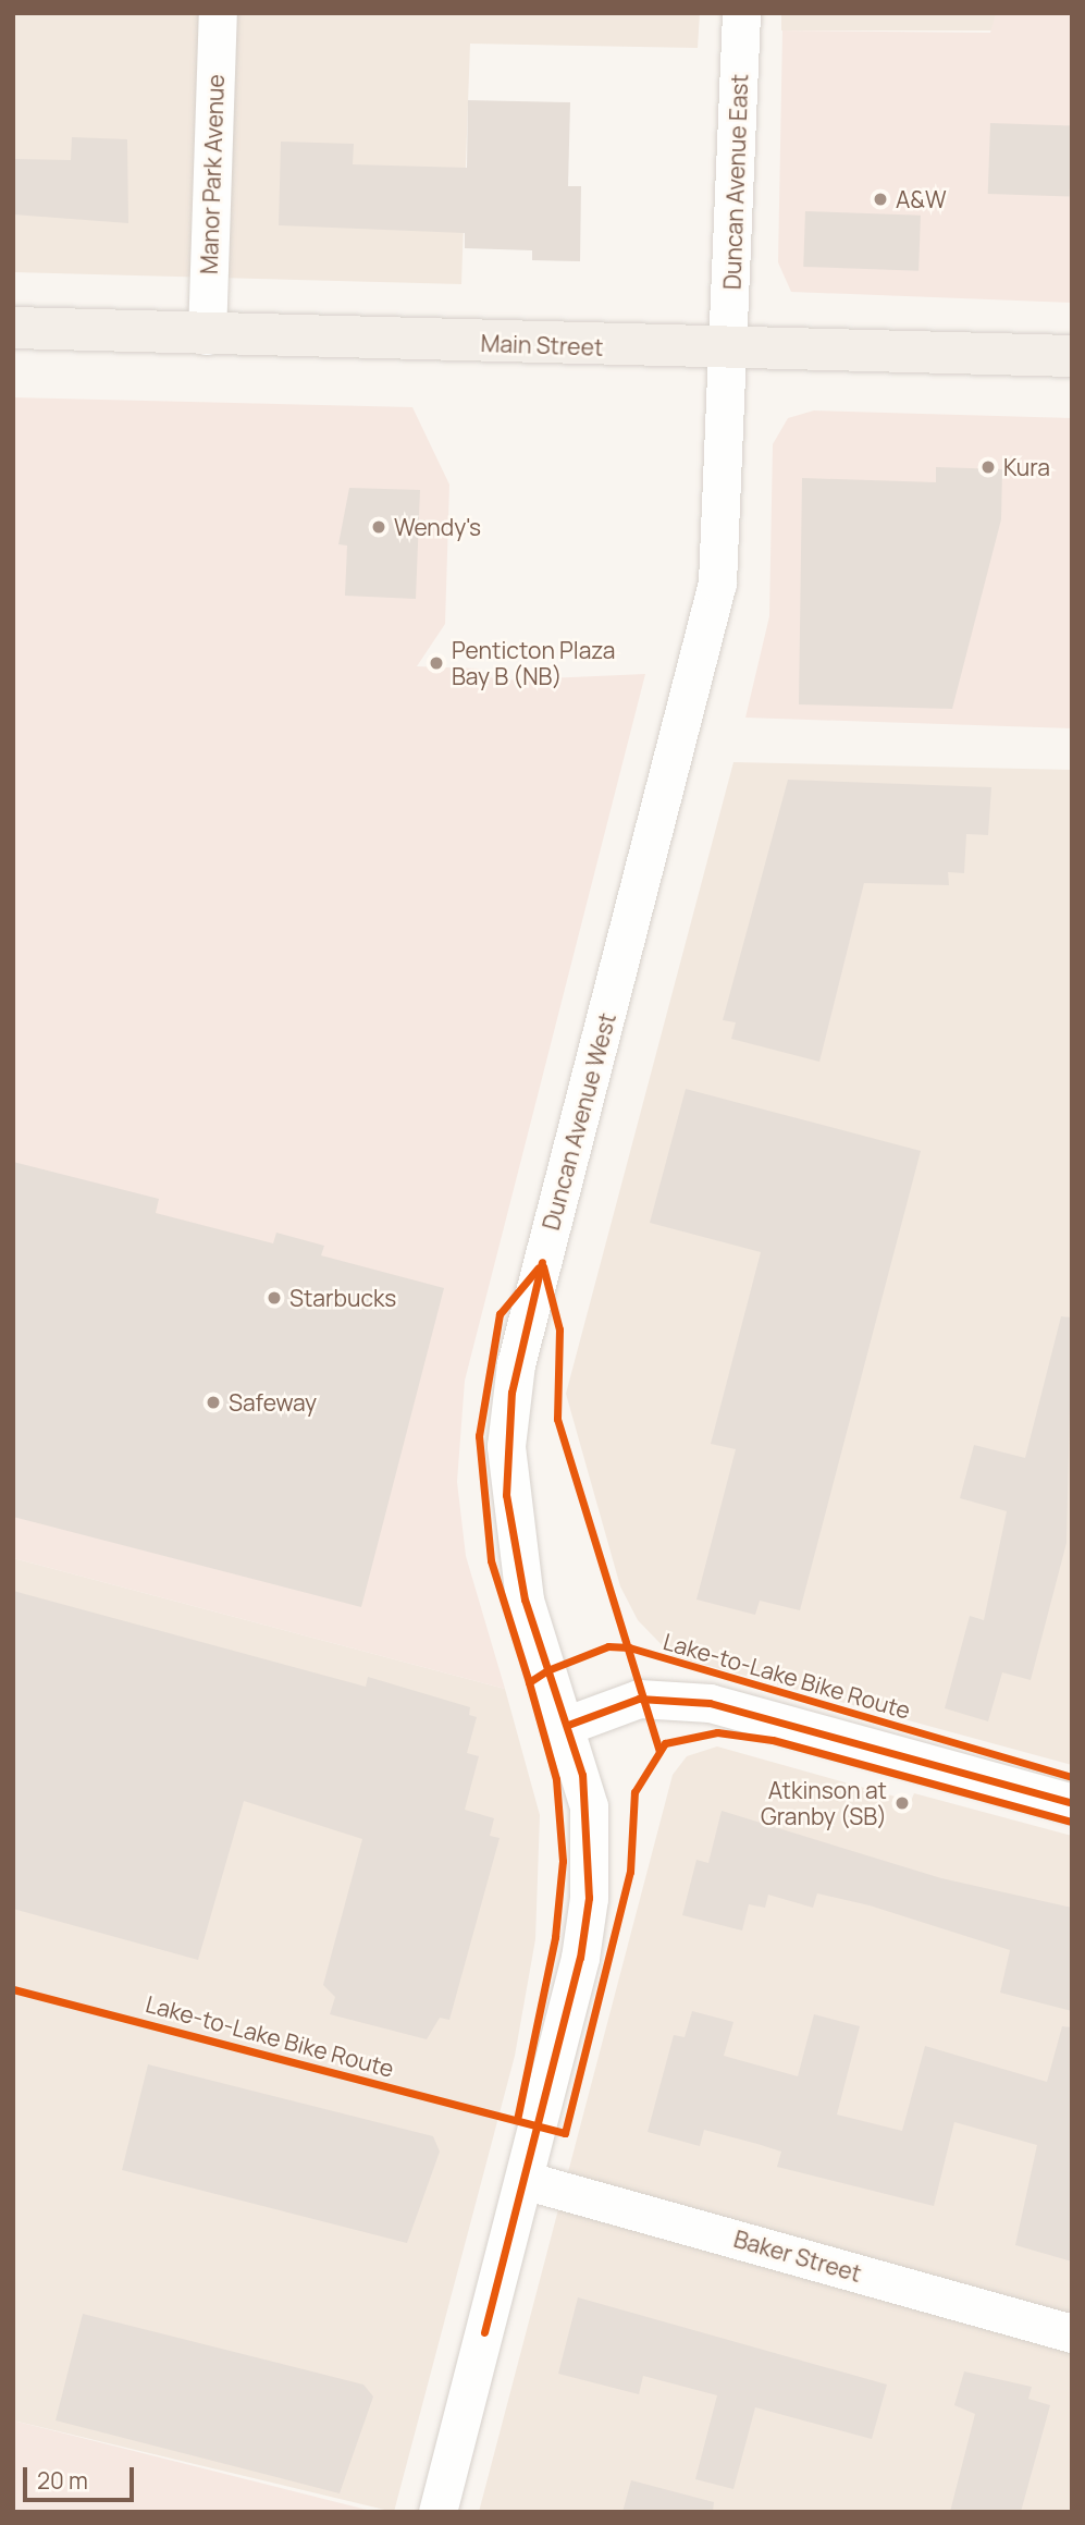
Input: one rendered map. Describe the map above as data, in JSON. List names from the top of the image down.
{
  "streets": {
    "main road": ["Main Street"],
    "street": [
      "Manor Park Avenue",
      "Duncan Avenue East",
      "Duncan Avenue West",
      "Baker Street"
    ],
    "cycle path": ["Lake-to-Lake Bike Route"]
  },
  "crossings": [
    ["Manor Park Avenue", "Main Street"],
    ["Duncan Avenue East", "Main Street"],
    ["Duncan Avenue East", "Duncan Avenue West"],
    ["Main Street", "Duncan Avenue West"],
    ["Duncan Avenue West", "Baker Street"]
  ],
  "places": [
    "A&W",
    "Kura",
    "Wendy's",
    "Penticton Plaza Bay B (NB)",
    "Starbucks",
    "Safeway",
    "Atkinson at Granby (SB)"
  ],
  "scale_bar": "20 m"
}
